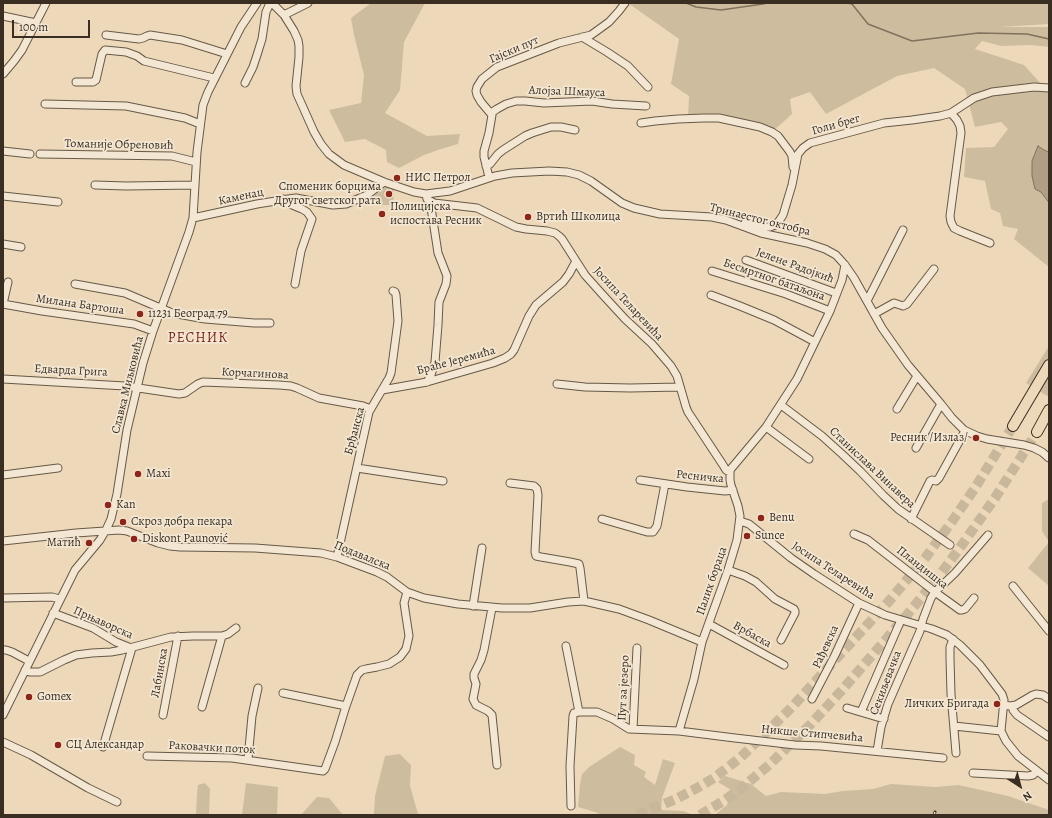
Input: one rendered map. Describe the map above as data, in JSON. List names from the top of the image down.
{
  "streets": {
    "street": [
      "Гајски пут",
      "Алојза Шмауса",
      "Голи брег",
      "Томаније Обреновић",
      "Каменац",
      "Тринаестог октобра",
      "Јелене Радојкић",
      "Бесмртног батаљона",
      "Јосипа Теларевића",
      "Милана Бартоша",
      "Браће Јеремића",
      "Едварда Грига",
      "Корчагинова",
      "Славка Миљковића",
      "Брђанска",
      "Станислава Винавера",
      "Ресничка",
      "Подавалска",
      "Пландишка",
      "Палих бораца",
      "Прњаворска",
      "Врбаска",
      "Рађевска",
      "Лабинска",
      "Секиљевачка",
      "Пут за језеро",
      "Никше Стипчевића",
      "Раковачки поток"
    ]
  },
  "crossings": [
    ["Гајски пут", "Алојза Шмауса"],
    ["Голи брег", "Тринаестог октобра"],
    ["Томаније Обреновић", "Славка Миљковића"],
    ["Каменац", "Тринаестог октобра"],
    ["Каменац", "Славка Миљковића"],
    ["Јосипа Теларевића", "Браће Јеремића"],
    ["Јосипа Теларевића", "Палих бораца"],
    ["Јосипа Теларевића", "Рађевска"],
    ["Јосипа Теларевића", "Секиљевачка"],
    ["Милана Бартоша", "Славка Миљковића"],
    ["Браће Јеремића", "Брђанска"],
    ["Едварда Грига", "Корчагинова"],
    ["Едварда Грига", "Славка Миљковића"],
    ["Корчагинова", "Славка Миљковића"],
    ["Корчагинова", "Брђанска"],
    ["Славка Миљковића", "Подавалска"],
    ["Славка Миљковића", "Прњаворска"],
    ["Брђанска", "Подавалска"],
    ["Ресничка", "Палих бораца"],
    ["Подавалска", "Палих бораца"],
    ["Пландишка", "Секиљевачка"],
    ["Палих бораца", "Врбаска"],
    ["Палих бораца", "Никше Стипчевића"],
    ["Прњаворска", "Лабинска"],
    ["Секиљевачка", "Никше Стипчевића"]
  ],
  "districts": ["РЕСНИК"],
  "places": [
    "НИС Петрол",
    "Споменик борцима Другог светског рата",
    "Полицијска испостава Ресник",
    "Вртић Школица",
    "11231 Београд 79",
    "Ресник /Излаз/",
    "Maxi",
    "Kan",
    "Benu",
    "Скроз добра пекара",
    "Sunce",
    "Diskont Paunović",
    "Матић",
    "Gomex",
    "Личких Бригада",
    "СЦ Александар"
  ],
  "scale_bar": "100 m",
  "north": "bottom right"
}
